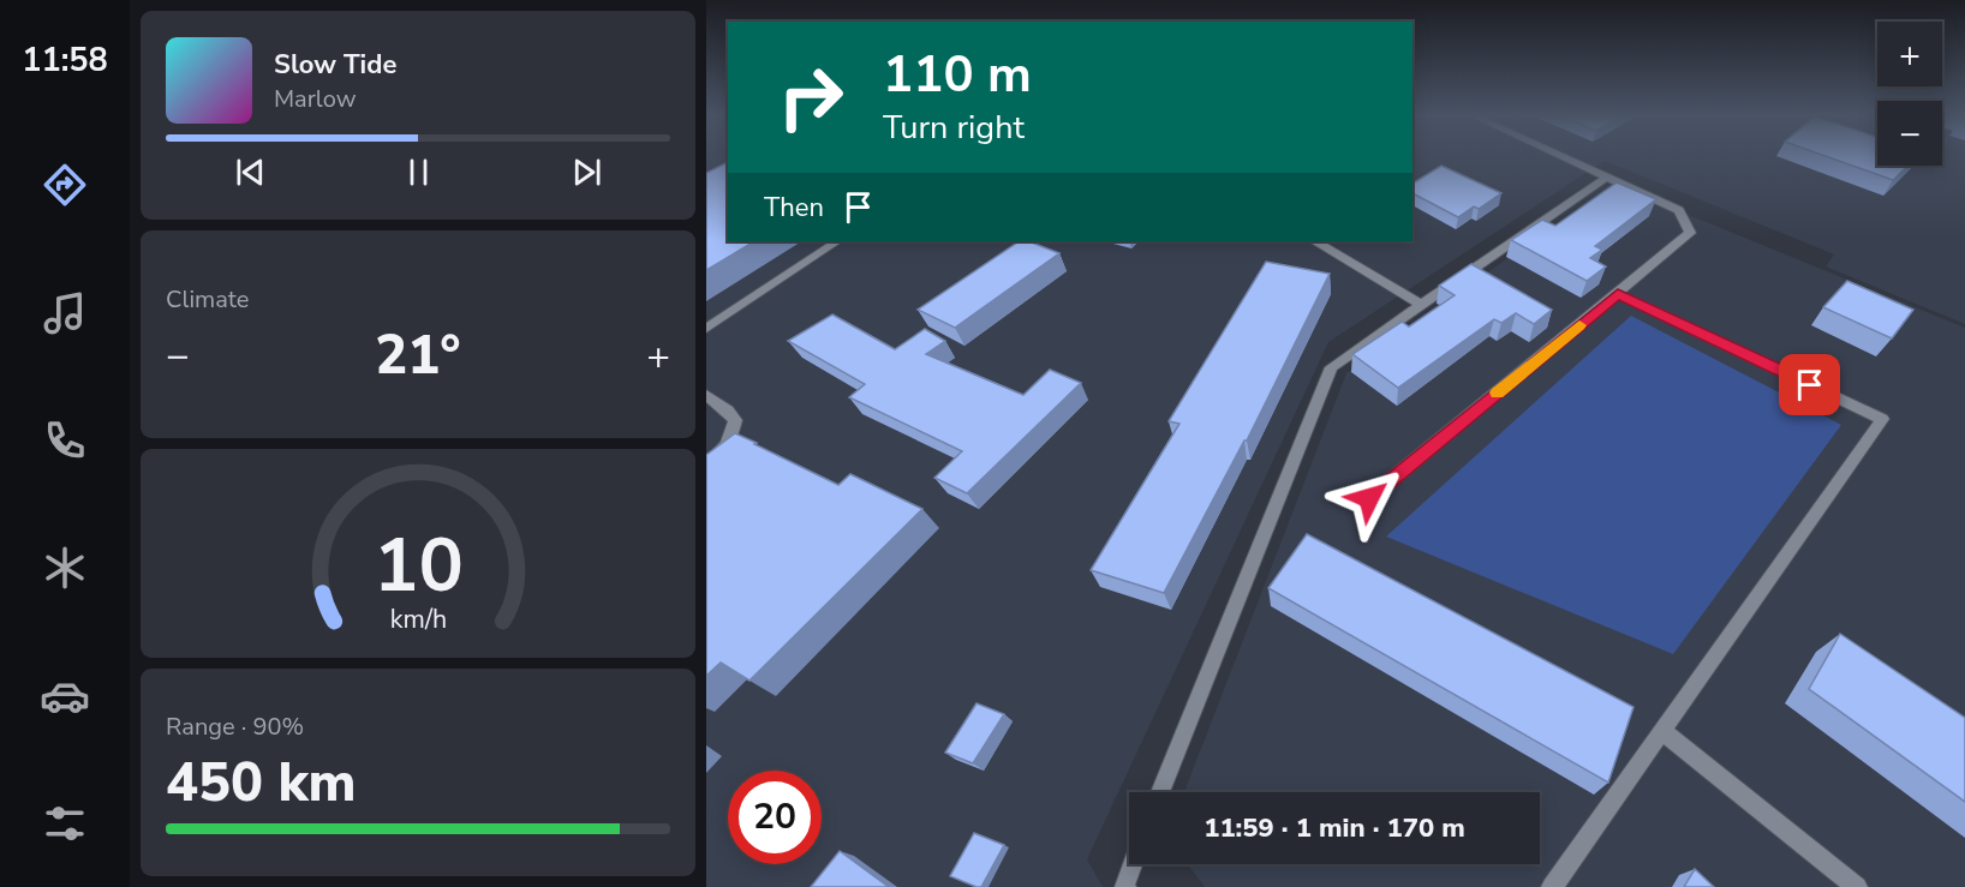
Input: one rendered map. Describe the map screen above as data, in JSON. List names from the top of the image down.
{
  "page": {
    "tabs": "11:58",
    "map_buttons": ["+", "−"],
    "turn": ["110 m", "Turn right"],
    "song": ["Slow Tide", "Marlow"],
    "then": "Then",
    "tile": [
      "Climate",
      ["Range · 90%", "450 km"]
    ],
    "heat": ["−", "21°", "+"],
    "limit": "20",
    "trip": "11:59 · 1 min · 170 m",
    "gauge": ["10", "km/h"]
  }
}
